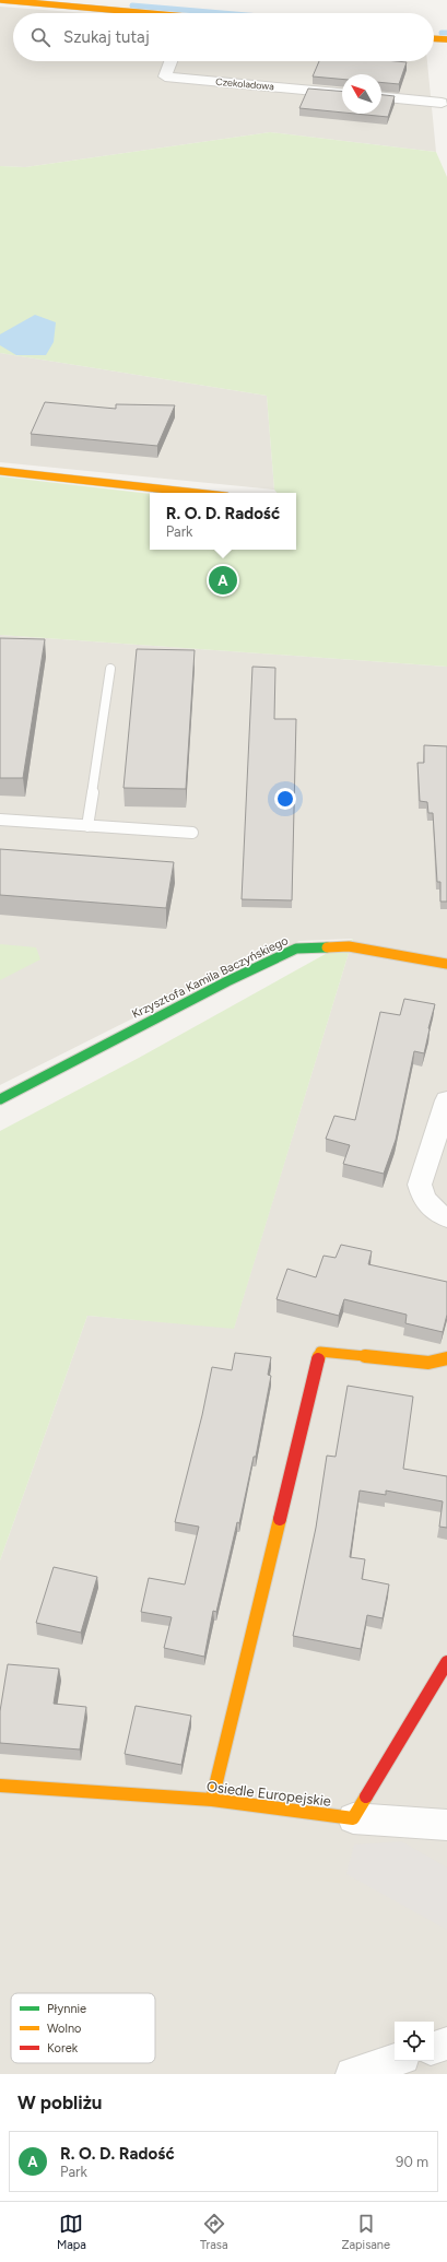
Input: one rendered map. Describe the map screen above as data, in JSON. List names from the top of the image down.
{
  "streets": {
    "street": ["Czekoladowa", "Krzysztofa Kamila Baczyńskiego", "Osiedle Europejskie"]
  },
  "legend": ["Płynnie", "Wolno", "Korek"],
  "north": "top left",
  "page": {
    "search": "Szukaj tutaj",
    "popup": ["R. O. D. Radość", "Park"],
    "pins": "A",
    "heading": "W pobliżu",
    "list": [
      {
        "mark": "A",
        "name": "R. O. D. Radość",
        "note": "Park",
        "value": "90 m"
      }
    ],
    "nav": ["Mapa", "Trasa", "Zapisane"]
  }
}
